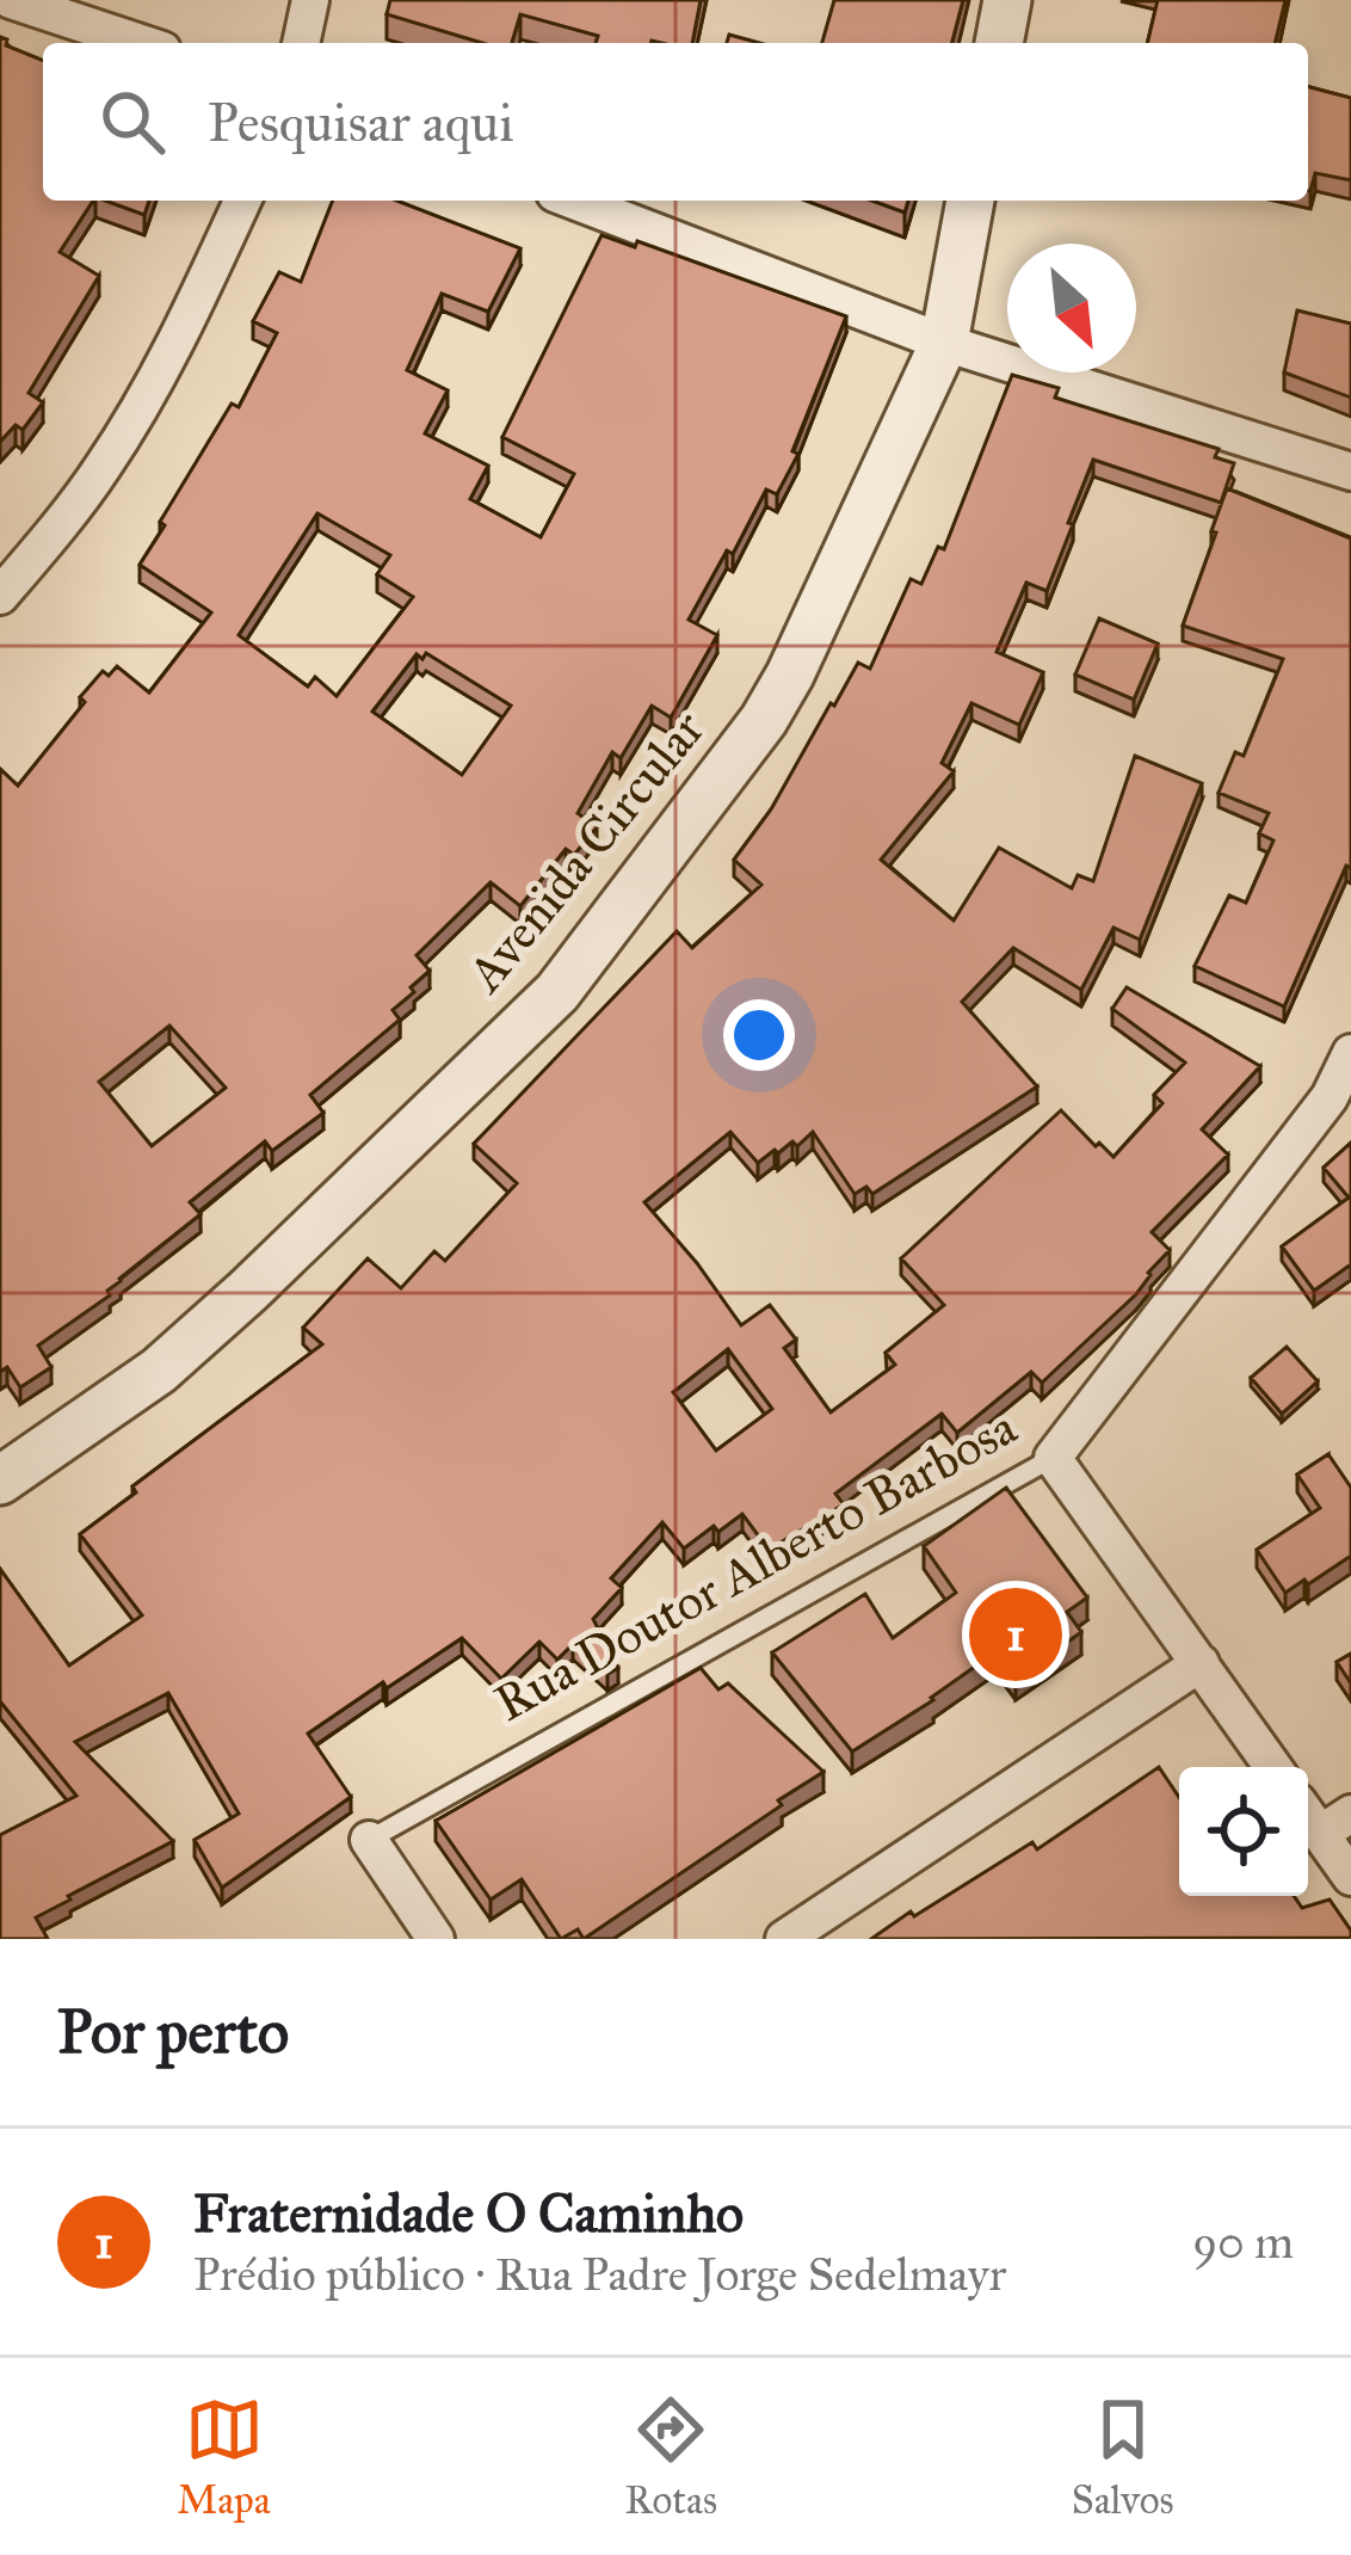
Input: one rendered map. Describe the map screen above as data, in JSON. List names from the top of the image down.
{
  "streets": {
    "street": ["Avenida Circular", "Rua Doutor Alberto Barbosa"]
  },
  "north": "bottom right",
  "page": {
    "search": "Pesquisar aqui",
    "pins": "1",
    "heading": "Por perto",
    "list": [
      {
        "mark": "1",
        "name": "Fraternidade O Caminho",
        "note": "Prédio público · Rua Padre Jorge Sedelmayr",
        "value": "90 m"
      }
    ],
    "nav": ["Mapa", "Rotas", "Salvos"]
  }
}
